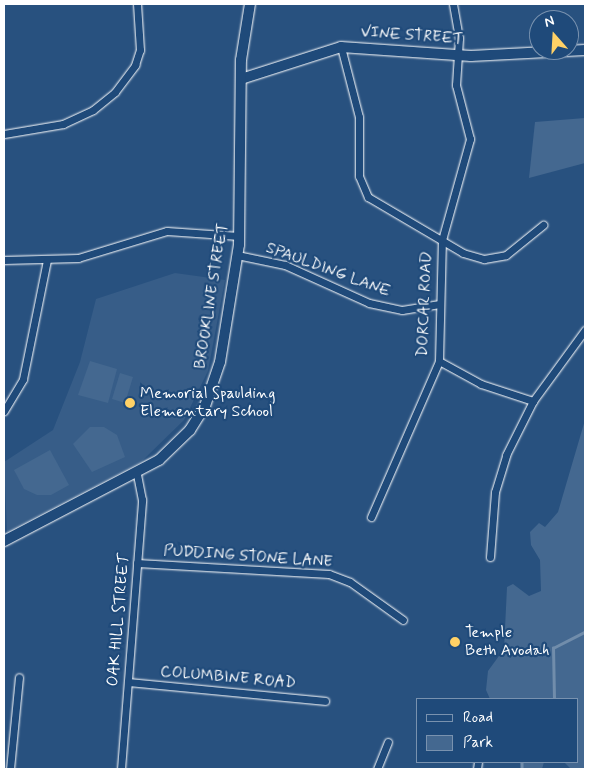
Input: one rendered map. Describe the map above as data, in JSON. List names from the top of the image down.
{
  "streets": {
    "main road": ["VINE STREET", "BROOKLINE STREET"],
    "street": [
      "SPAULDING LANE",
      "DORCAR ROAD",
      "PUDDING STONE LANE",
      "OAK HILL STREET",
      "COLUMBINE ROAD"
    ]
  },
  "crossings": [
    ["VINE STREET", "BROOKLINE STREET"],
    ["VINE STREET", "DORCAR ROAD"],
    ["SPAULDING LANE", "BROOKLINE STREET"],
    ["SPAULDING LANE", "DORCAR ROAD"],
    ["BROOKLINE STREET", "OAK HILL STREET"],
    ["PUDDING STONE LANE", "OAK HILL STREET"],
    ["OAK HILL STREET", "COLUMBINE ROAD"]
  ],
  "places": ["Memorial Spaulding Elementary School", "Temple Beth Avodah"],
  "legend": ["Road", "Park"],
  "north": "top"
}
